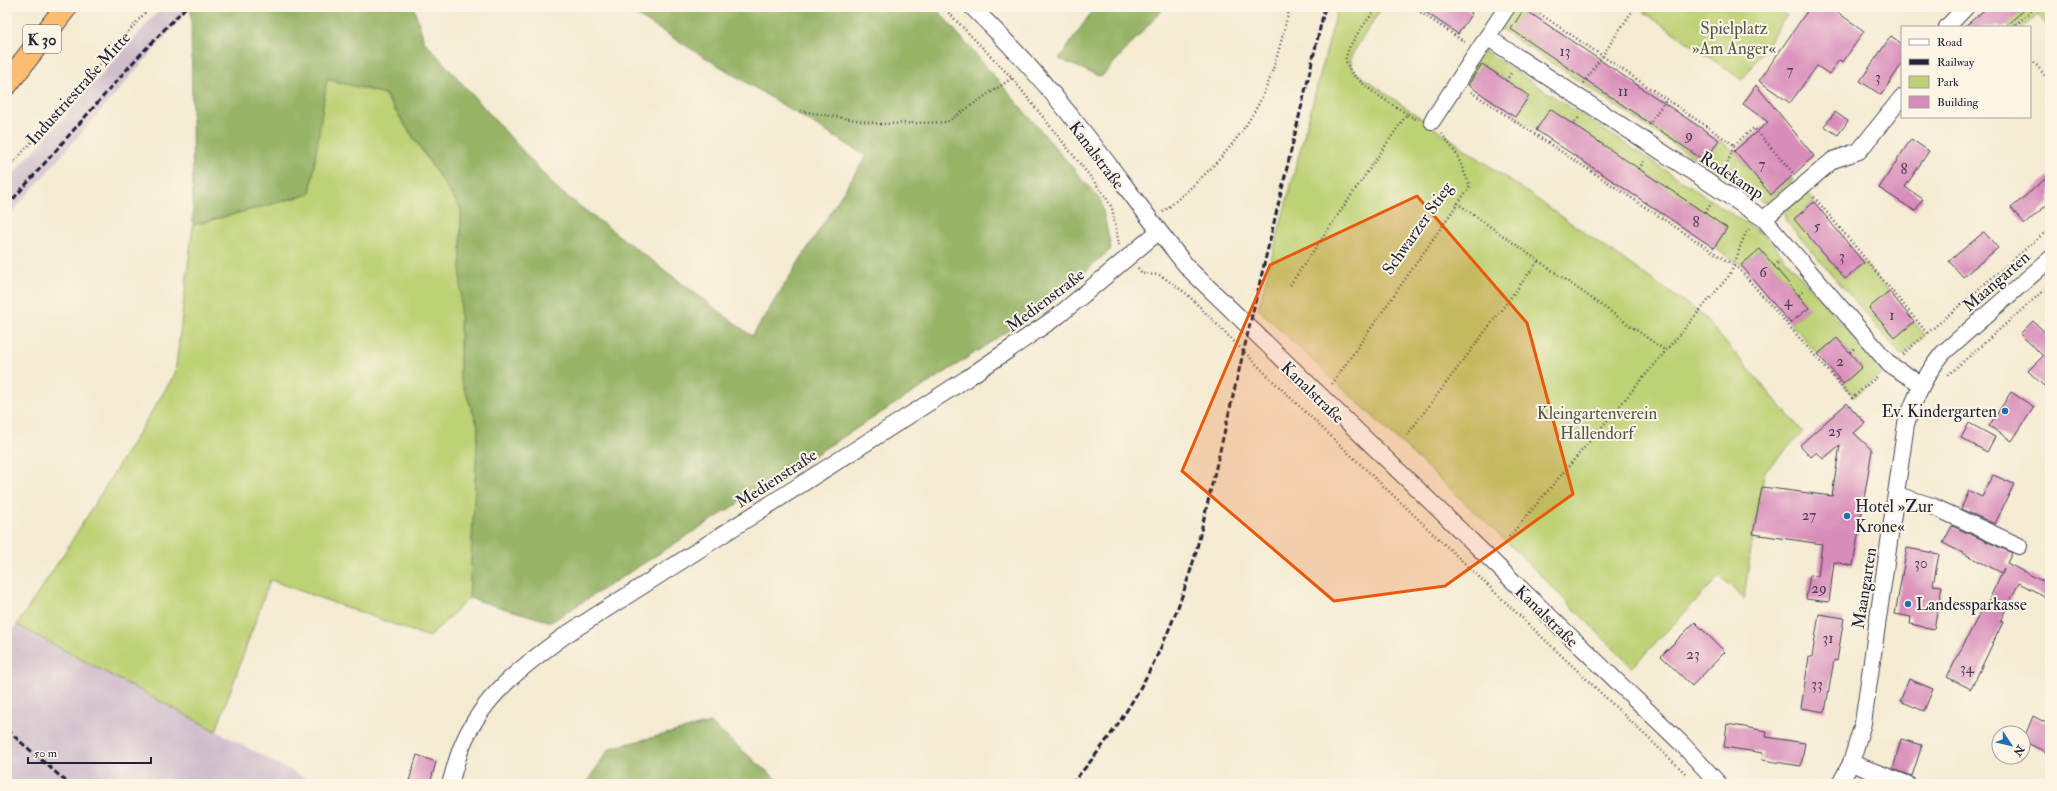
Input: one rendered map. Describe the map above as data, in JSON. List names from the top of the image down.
{
  "streets": {
    "highway": ["K 30"],
    "street": [
      "Kanalstraße",
      "Rodekamp",
      "Maangarten",
      "Medienstraße"
    ],
    "path": ["Industriestraße Mitte", "Schwarzer Stieg"]
  },
  "crossings": [
    ["Kanalstraße", "Schwarzer Stieg"],
    ["Kanalstraße", "Medienstraße"],
    ["Rodekamp", "Maangarten"]
  ],
  "parks": ["Spielplatz »Am Anger«", "Kleingartenverein Hallendorf"],
  "places": ["Ev. Kindergarten", "Hotel »Zur Krone«", "Landessparkasse"],
  "house_numbers": [
    "13",
    "7",
    "3",
    "11",
    "9",
    "7",
    "8",
    "8",
    "5",
    "3",
    "6",
    "4",
    "1",
    "2",
    "25",
    "27",
    "30",
    "29",
    "31",
    "23",
    "34",
    "33"
  ],
  "legend": [
    "Road",
    "Railway",
    "Park",
    "Building"
  ],
  "scale_bar": "50 m",
  "north": "bottom right"
}
